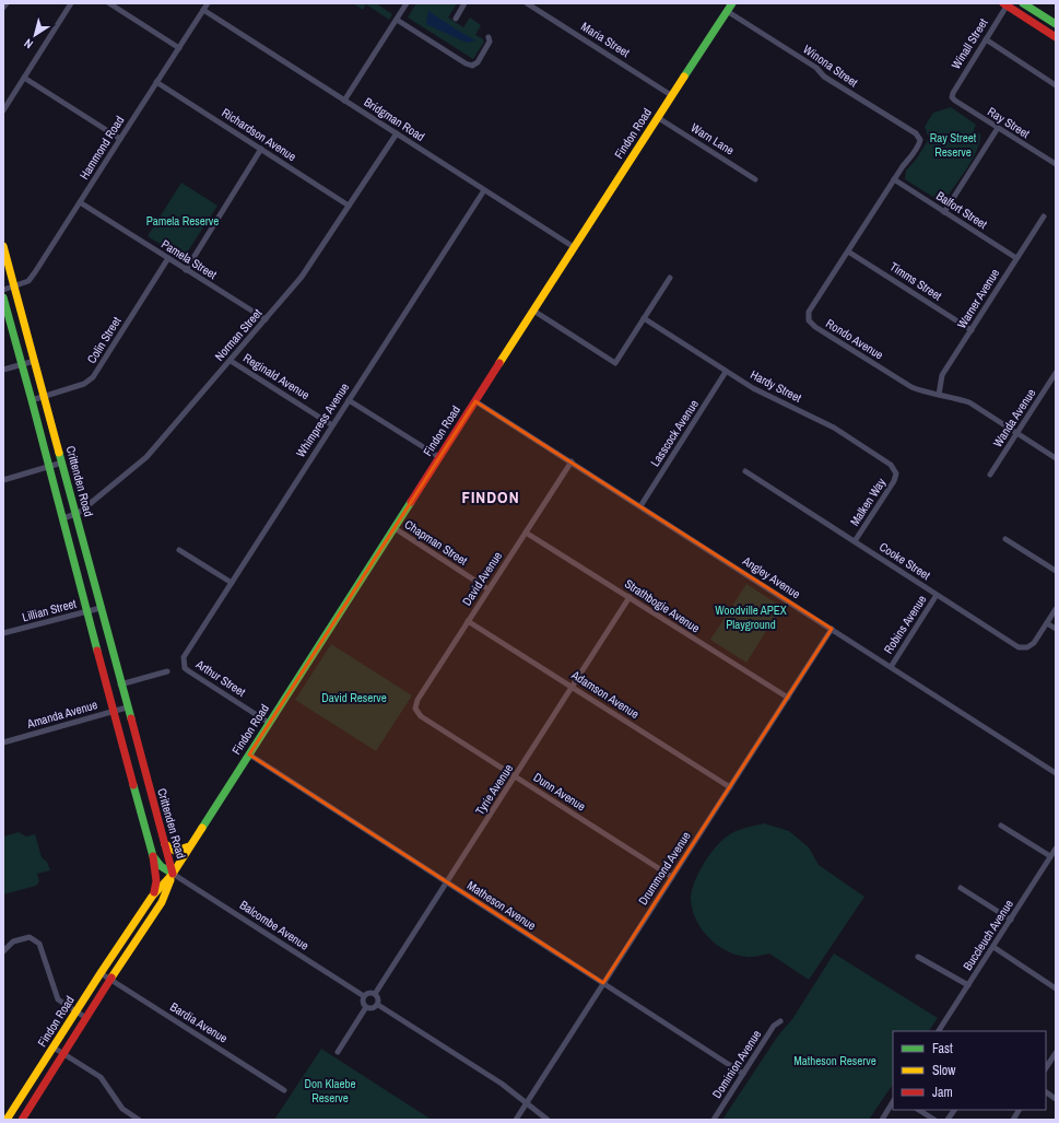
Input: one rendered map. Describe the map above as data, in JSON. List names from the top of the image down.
{
  "streets": {
    "main road": ["Findon Road", "Crittenden Road"],
    "street": [
      "Maria Street",
      "Winall Street",
      "Winona Street",
      "Bridgman Road",
      "Ray Street",
      "Richardson Avenue",
      "Warn Lane",
      "Hammond Road",
      "Balfort Street",
      "Pamela Street",
      "Timms Street",
      "Warner Avenue",
      "Norman Street",
      "Rondo Avenue",
      "Colin Street",
      "Reginald Avenue",
      "Hardy Street",
      "Wanda Avenue",
      "Whimpress Avenue",
      "Lasscock Avenue",
      "Malken Way",
      "Chapman Street",
      "Cooke Street",
      "Angley Avenue",
      "David Avenue",
      "Strathbogie Avenue",
      "Lillian Street",
      "Robins Avenue",
      "Arthur Street",
      "Adamson Avenue",
      "Amanda Avenue",
      "Tyrie Avenue",
      "Dunn Avenue",
      "Drummond Avenue",
      "Matheson Avenue",
      "Balcombe Avenue",
      "Buccleuch Avenue",
      "Bardia Avenue",
      "Dominion Avenue"
    ]
  },
  "crossings": [
    ["Maria Street", "Findon Road"],
    ["Winall Street", "Ray Street"],
    ["Winona Street", "Findon Road"],
    ["Winona Street", "Rondo Avenue"],
    ["Bridgman Road", "Findon Road"],
    ["Bridgman Road", "Hammond Road"],
    ["Bridgman Road", "Norman Street"],
    ["Bridgman Road", "Whimpress Avenue"],
    ["Findon Road", "Warn Lane"],
    ["Findon Road", "Crittenden Road"],
    ["Findon Road", "Chapman Street"],
    ["Findon Road", "Angley Avenue"],
    ["Findon Road", "Arthur Street"],
    ["Findon Road", "Matheson Avenue"],
    ["Findon Road", "Balcombe Avenue"],
    ["Findon Road", "Bardia Avenue"],
    ["Richardson Avenue", "Hammond Road"],
    ["Richardson Avenue", "Norman Street"],
    ["Hammond Road", "Pamela Street"],
    ["Hammond Road", "Crittenden Road"],
    ["Balfort Street", "Warner Avenue"],
    ["Balfort Street", "Rondo Avenue"],
    ["Pamela Street", "Norman Street"],
    ["Pamela Street", "Colin Street"],
    ["Timms Street", "Warner Avenue"],
    ["Timms Street", "Rondo Avenue"],
    ["Warner Avenue", "Rondo Avenue"],
    ["Norman Street", "Reginald Avenue"],
    ["Norman Street", "Crittenden Road"],
    ["Rondo Avenue", "Wanda Avenue"],
    ["Colin Street", "Crittenden Road"],
    ["Reginald Avenue", "Whimpress Avenue"],
    ["Hardy Street", "Lasscock Avenue"],
    ["Hardy Street", "Malken Way"],
    ["Whimpress Avenue", "Arthur Street"],
    ["Lasscock Avenue", "Angley Avenue"],
    ["Crittenden Road", "Lillian Street"],
    ["Crittenden Road", "Amanda Avenue"],
    ["Crittenden Road", "Balcombe Avenue"],
    ["Malken Way", "Cooke Street"],
    ["Chapman Street", "David Avenue"],
    ["Cooke Street", "Robins Avenue"],
    ["Angley Avenue", "David Avenue"],
    ["Angley Avenue", "Robins Avenue"],
    ["Angley Avenue", "Drummond Avenue"],
    ["David Avenue", "Strathbogie Avenue"],
    ["David Avenue", "Adamson Avenue"],
    ["David Avenue", "Dunn Avenue"],
    ["Strathbogie Avenue", "Tyrie Avenue"],
    ["Strathbogie Avenue", "Drummond Avenue"],
    ["Adamson Avenue", "Tyrie Avenue"],
    ["Adamson Avenue", "Drummond Avenue"],
    ["Tyrie Avenue", "Dunn Avenue"],
    ["Tyrie Avenue", "Matheson Avenue"],
    ["Tyrie Avenue", "Balcombe Avenue"],
    ["Dunn Avenue", "Drummond Avenue"],
    ["Drummond Avenue", "Matheson Avenue"],
    ["Matheson Avenue", "Dominion Avenue"]
  ],
  "districts": ["FINDON"],
  "parks": [
    "Ray Street Reserve",
    "Pamela Reserve",
    "Woodville APEX Playground",
    "David Reserve",
    "Matheson Reserve",
    "Don Klaebe Reserve"
  ],
  "legend": ["Fast", "Slow", "Jam"],
  "north": "bottom left"
}
